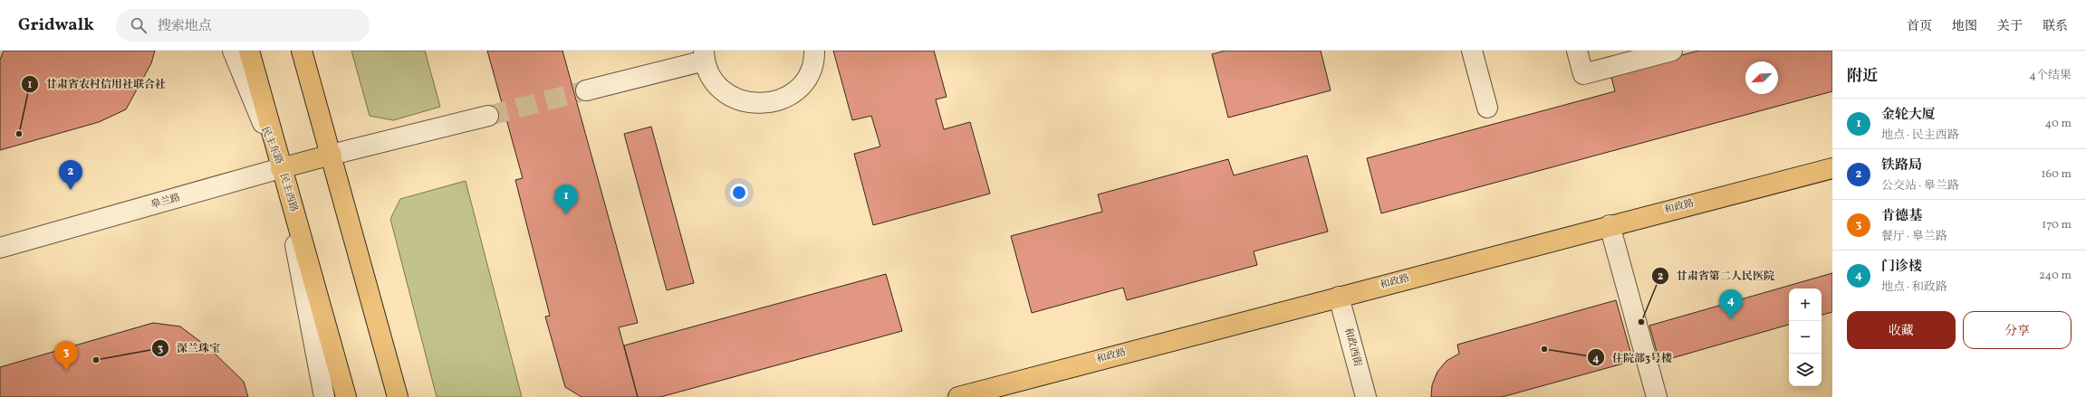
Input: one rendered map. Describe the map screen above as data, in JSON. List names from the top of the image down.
{
  "streets": {
    "main road": [
      "民主东路",
      "民主西路",
      "皋兰路",
      "和政路"
    ],
    "street": ["和政西街"]
  },
  "crossings": [
    ["民主东路", "民主西路"],
    ["民主东路", "皋兰路"],
    ["民主西路", "皋兰路"],
    ["和政路", "和政西街"]
  ],
  "places": [
    "甘肃省农村信用社联合社",
    "甘肃省第二人民医院",
    "住院部3号楼",
    "深兰珠宝"
  ],
  "north": "bottom left",
  "page": {
    "header": "Gridwalk",
    "search": "搜索地点",
    "nav": [
      "首页",
      "地图",
      "关于",
      "联系"
    ],
    "heading": ["附近", "4个结果"],
    "list": [
      {
        "mark": "1",
        "name": "金轮大厦",
        "note": "地点 · 民主西路",
        "value": "40 m"
      },
      {
        "mark": "2",
        "name": "铁路局",
        "note": "公交站 · 皋兰路",
        "value": "160 m"
      },
      {
        "mark": "3",
        "name": "肯德基",
        "note": "餐厅 · 皋兰路",
        "value": "170 m"
      },
      {
        "mark": "4",
        "name": "门诊楼",
        "note": "地点 · 和政路",
        "value": "240 m"
      }
    ],
    "pins": [
      "2",
      "1",
      "4",
      "3"
    ],
    "map_buttons": ["+", "−"],
    "buttons": ["收藏", "分享"]
  }
}
